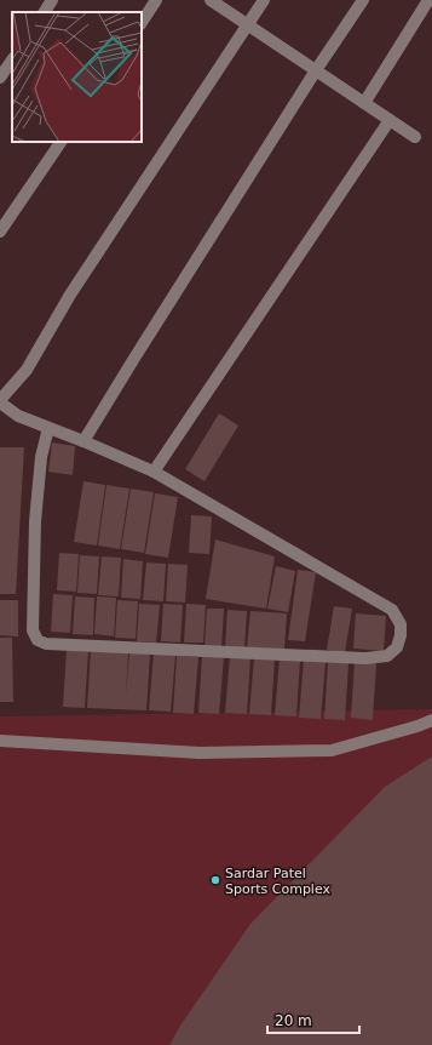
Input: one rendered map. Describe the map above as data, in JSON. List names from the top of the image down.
{
  "places": ["Sardar Patel Sports Complex"],
  "scale_bar": "20 m"
}
